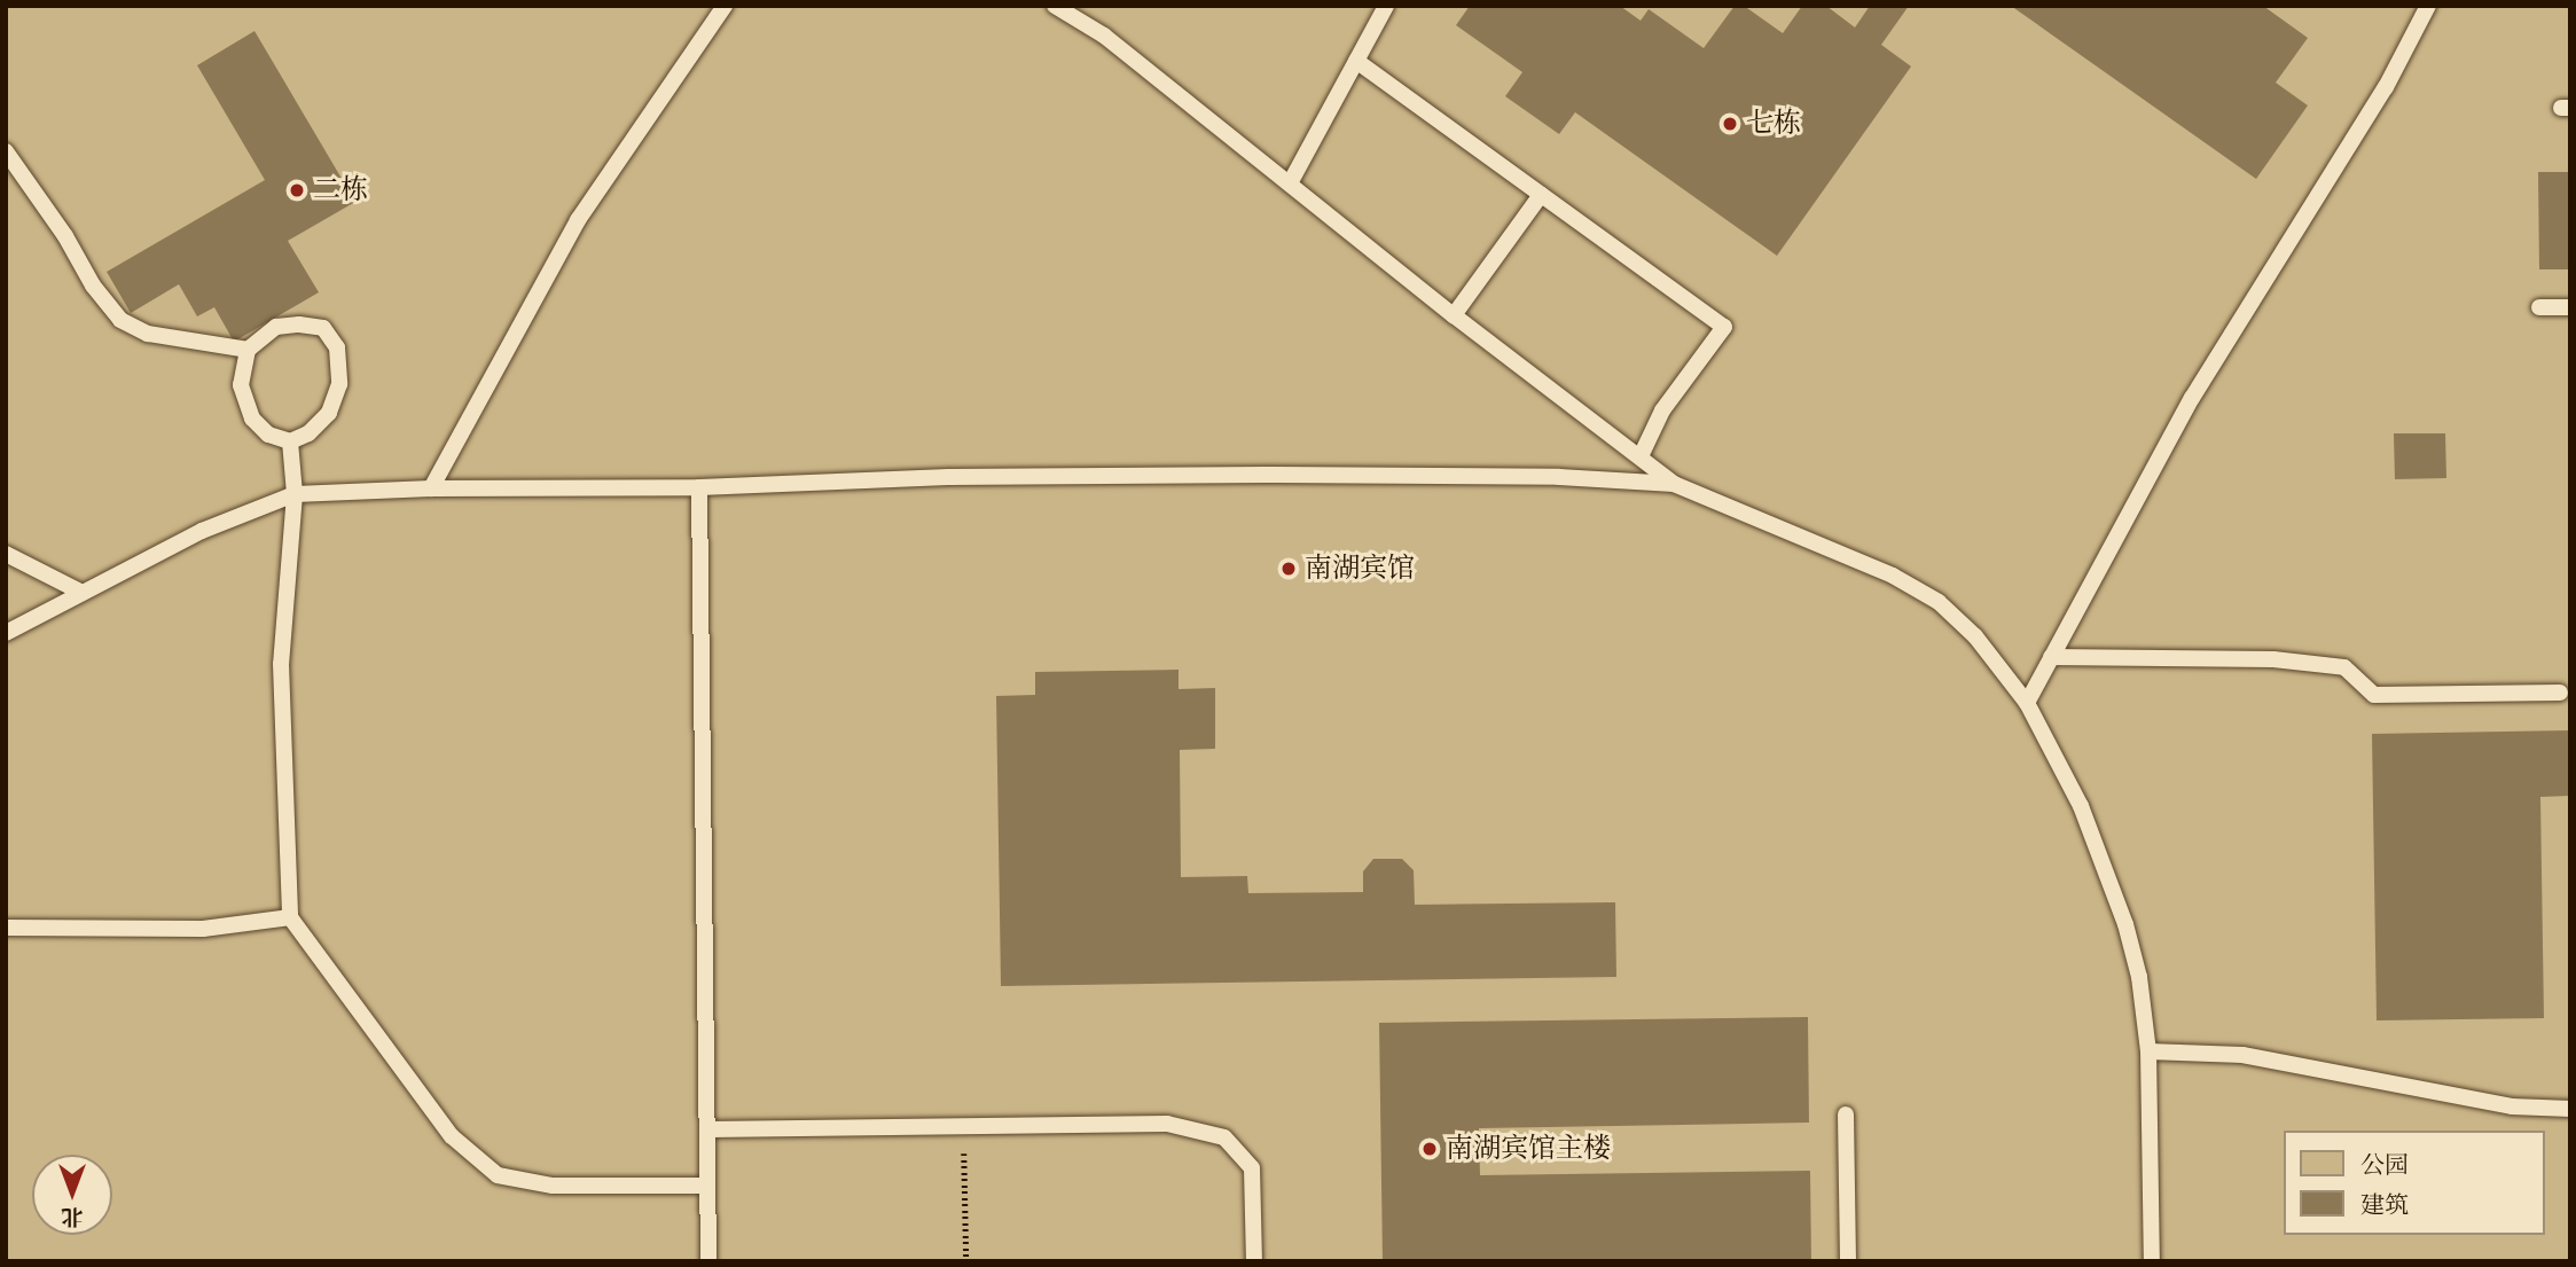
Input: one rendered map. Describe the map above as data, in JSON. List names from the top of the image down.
{
  "places": [
    "七栋",
    "二栋",
    "南湖宾馆",
    "南湖宾馆主楼"
  ],
  "legend": ["公园", "建筑"],
  "north": "bottom"
}
